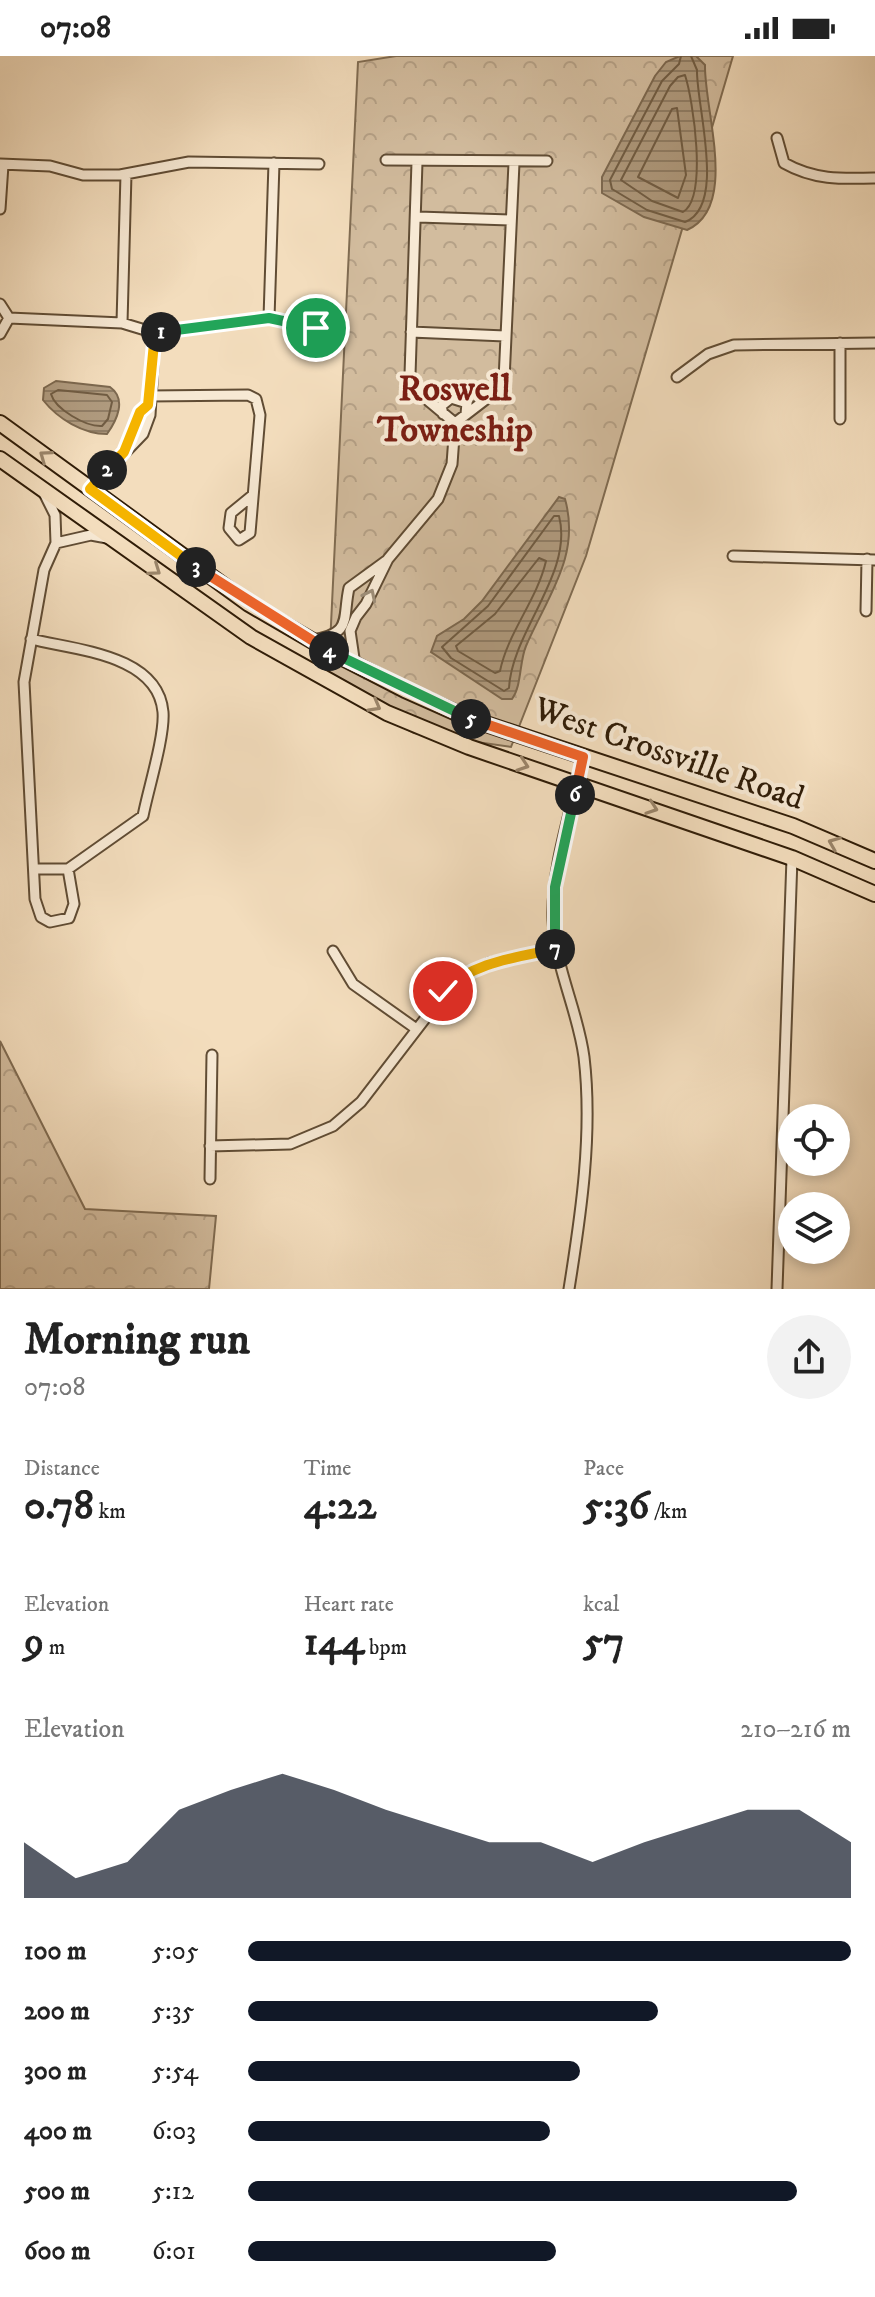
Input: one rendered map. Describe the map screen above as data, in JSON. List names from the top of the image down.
{
  "streets": {
    "main road": ["West Crossville Road"]
  },
  "districts": ["Roswell Towneship"],
  "page": {
    "status": "07:08",
    "pins": [
      "1",
      "2",
      "3",
      "4",
      "5",
      "6",
      "7"
    ],
    "heading": ["Morning run", "07:08"],
    "stats": [
      ["Distance", "0.78 km"],
      ["Time", "4:22"],
      ["Pace", "5:36 /km"],
      ["Elevation", "9 m"],
      ["Heart rate", "144 bpm"],
      ["kcal", "57"]
    ],
    "chart": ["Elevation", "210–216 m"],
    "list": [
      {
        "name": "100 m",
        "note": "5:05"
      },
      {
        "name": "200 m",
        "note": "5:35"
      },
      {
        "name": "300 m",
        "note": "5:54"
      },
      {
        "name": "400 m",
        "note": "6:03"
      },
      {
        "name": "500 m",
        "note": "5:12"
      },
      {
        "name": "600 m",
        "note": "6:01"
      }
    ]
  }
}
